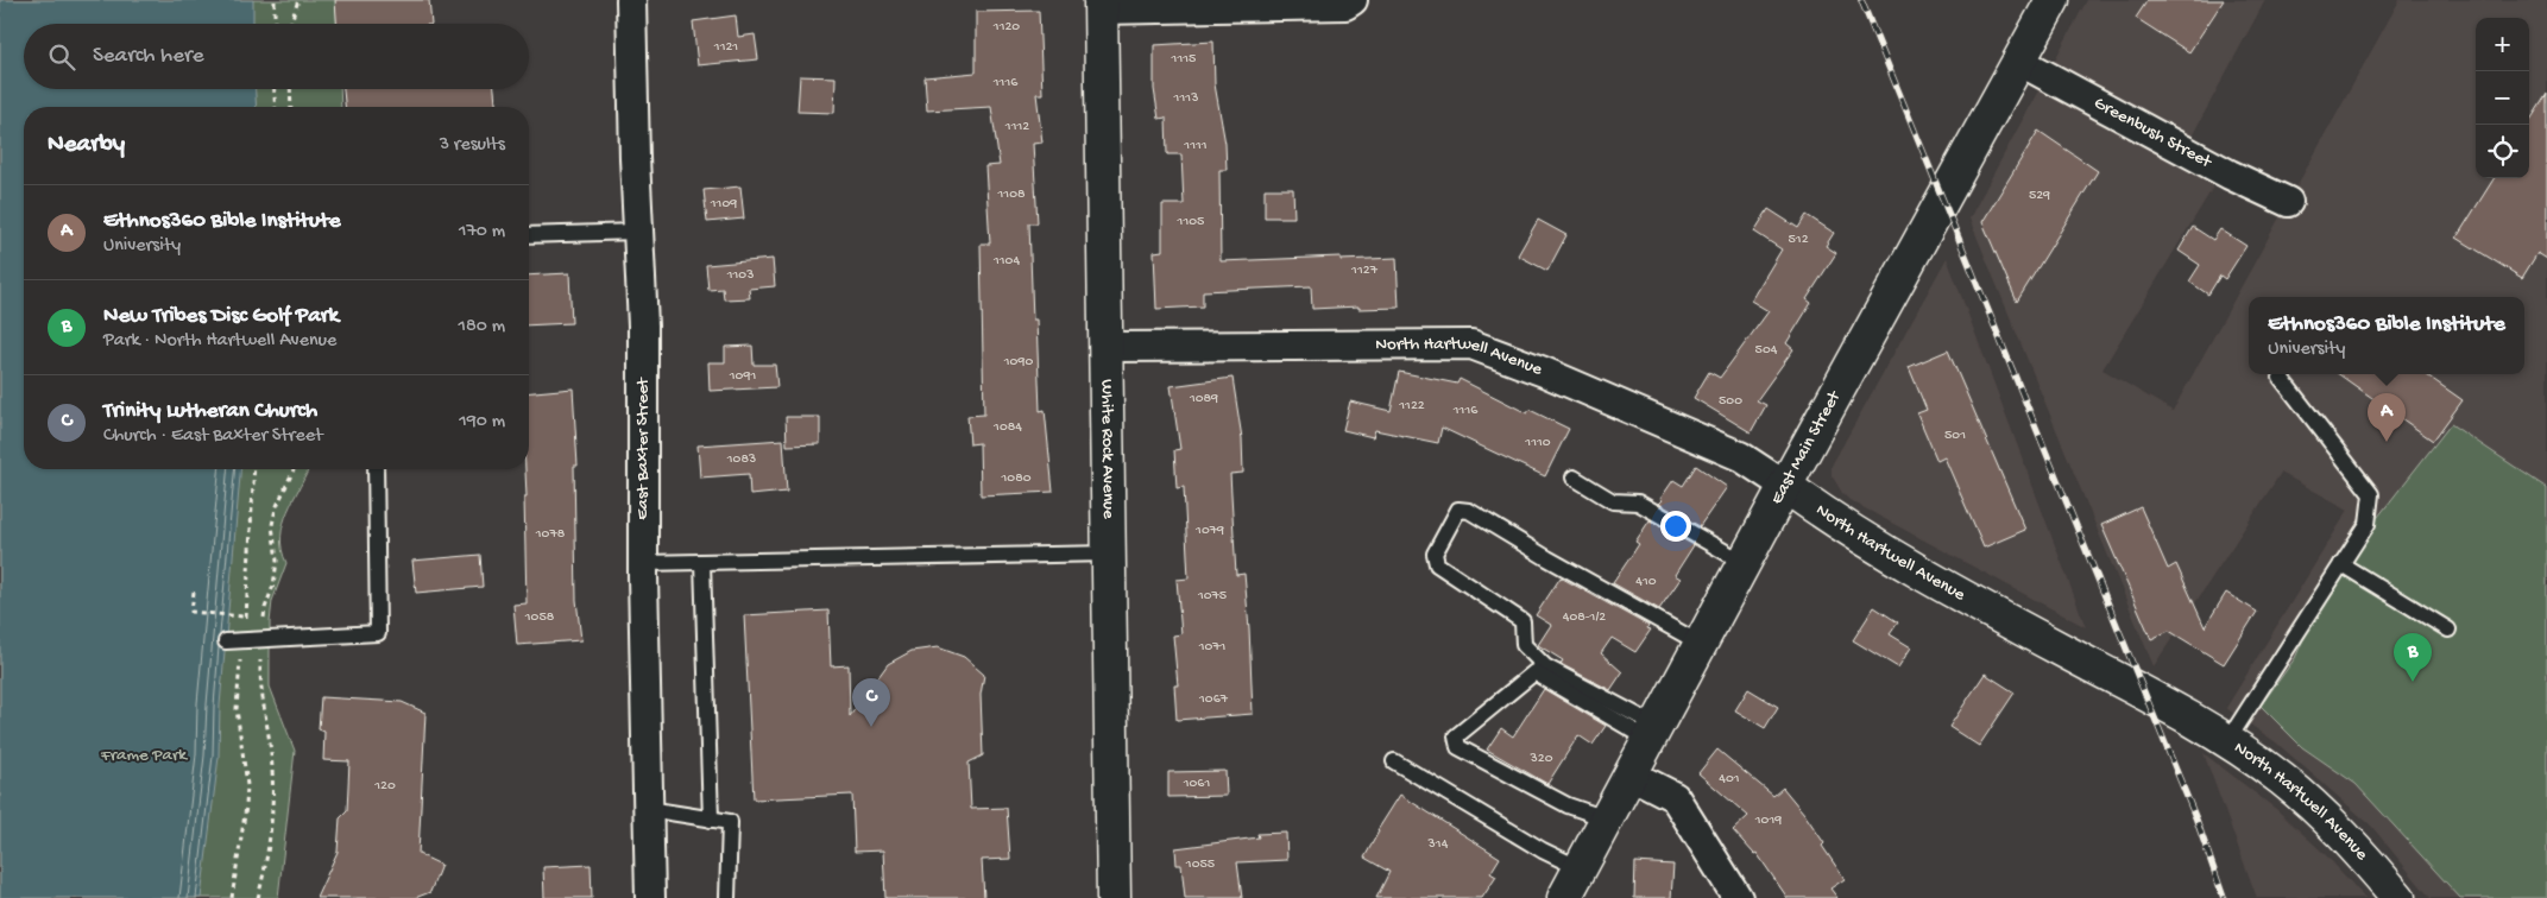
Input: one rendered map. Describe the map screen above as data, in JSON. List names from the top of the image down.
{
  "streets": {
    "street": [
      "Greenbush Street",
      "North Hartwell Avenue",
      "East Main Street",
      "East Baxter Street",
      "White Rock Avenue"
    ]
  },
  "crossings": [
    ["Greenbush Street", "East Main Street"],
    ["North Hartwell Avenue", "East Main Street"],
    ["North Hartwell Avenue", "White Rock Avenue"]
  ],
  "parks": ["Frame Park"],
  "house_numbers": [
    "1120",
    "1121",
    "1115",
    "1116",
    "1113",
    "1112",
    "1111",
    "1108",
    "529",
    "1109",
    "1105",
    "512",
    "1104",
    "1127",
    "1103",
    "504",
    "1090",
    "1091",
    "1089",
    "500",
    "1122",
    "1116",
    "1084",
    "501",
    "1110",
    "1083",
    "1080",
    "1079",
    "1078",
    "410",
    "1075",
    "1058",
    "408-1/2",
    "1071",
    "1067",
    "320",
    "401",
    "1061",
    "120",
    "1019",
    "314",
    "1055"
  ],
  "page": {
    "map_buttons": ["+", "−"],
    "search": "Search here",
    "heading": ["Nearby", "3 results"],
    "list": [
      {
        "mark": "A",
        "name": "Ethnos360 Bible Institute",
        "note": "University",
        "value": "170 m"
      },
      {
        "mark": "B",
        "name": "New Tribes Disc Golf Park",
        "note": "Park · North Hartwell Avenue",
        "value": "180 m"
      },
      {
        "mark": "C",
        "name": "Trinity Lutheran Church",
        "note": "Church · East Baxter Street",
        "value": "190 m"
      }
    ],
    "popup": ["Ethnos360 Bible Institute", "University"],
    "pins": ["A", "B", "C"]
  }
}
